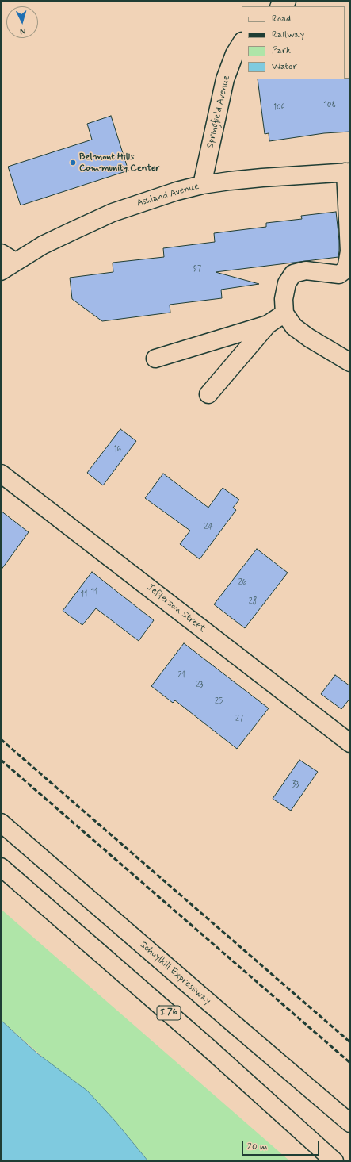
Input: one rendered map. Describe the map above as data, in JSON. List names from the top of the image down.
{
  "streets": {
    "main road": [
      "Springfield Avenue",
      "Ashland Avenue",
      "Jefferson Street",
      "Schuylkill Expressway",
      "I 76"
    ]
  },
  "crossings": [
    ["Springfield Avenue", "Ashland Avenue"]
  ],
  "places": ["Belmont Hills Community Center"],
  "house_numbers": [
    "108",
    "106",
    "97",
    "16",
    "24",
    "26",
    "11",
    "11",
    "28",
    "21",
    "23",
    "25",
    "27",
    "33"
  ],
  "legend": [
    "Road",
    "Railway",
    "Park",
    "Water"
  ],
  "scale_bar": "20 m",
  "north": "bottom"
}
